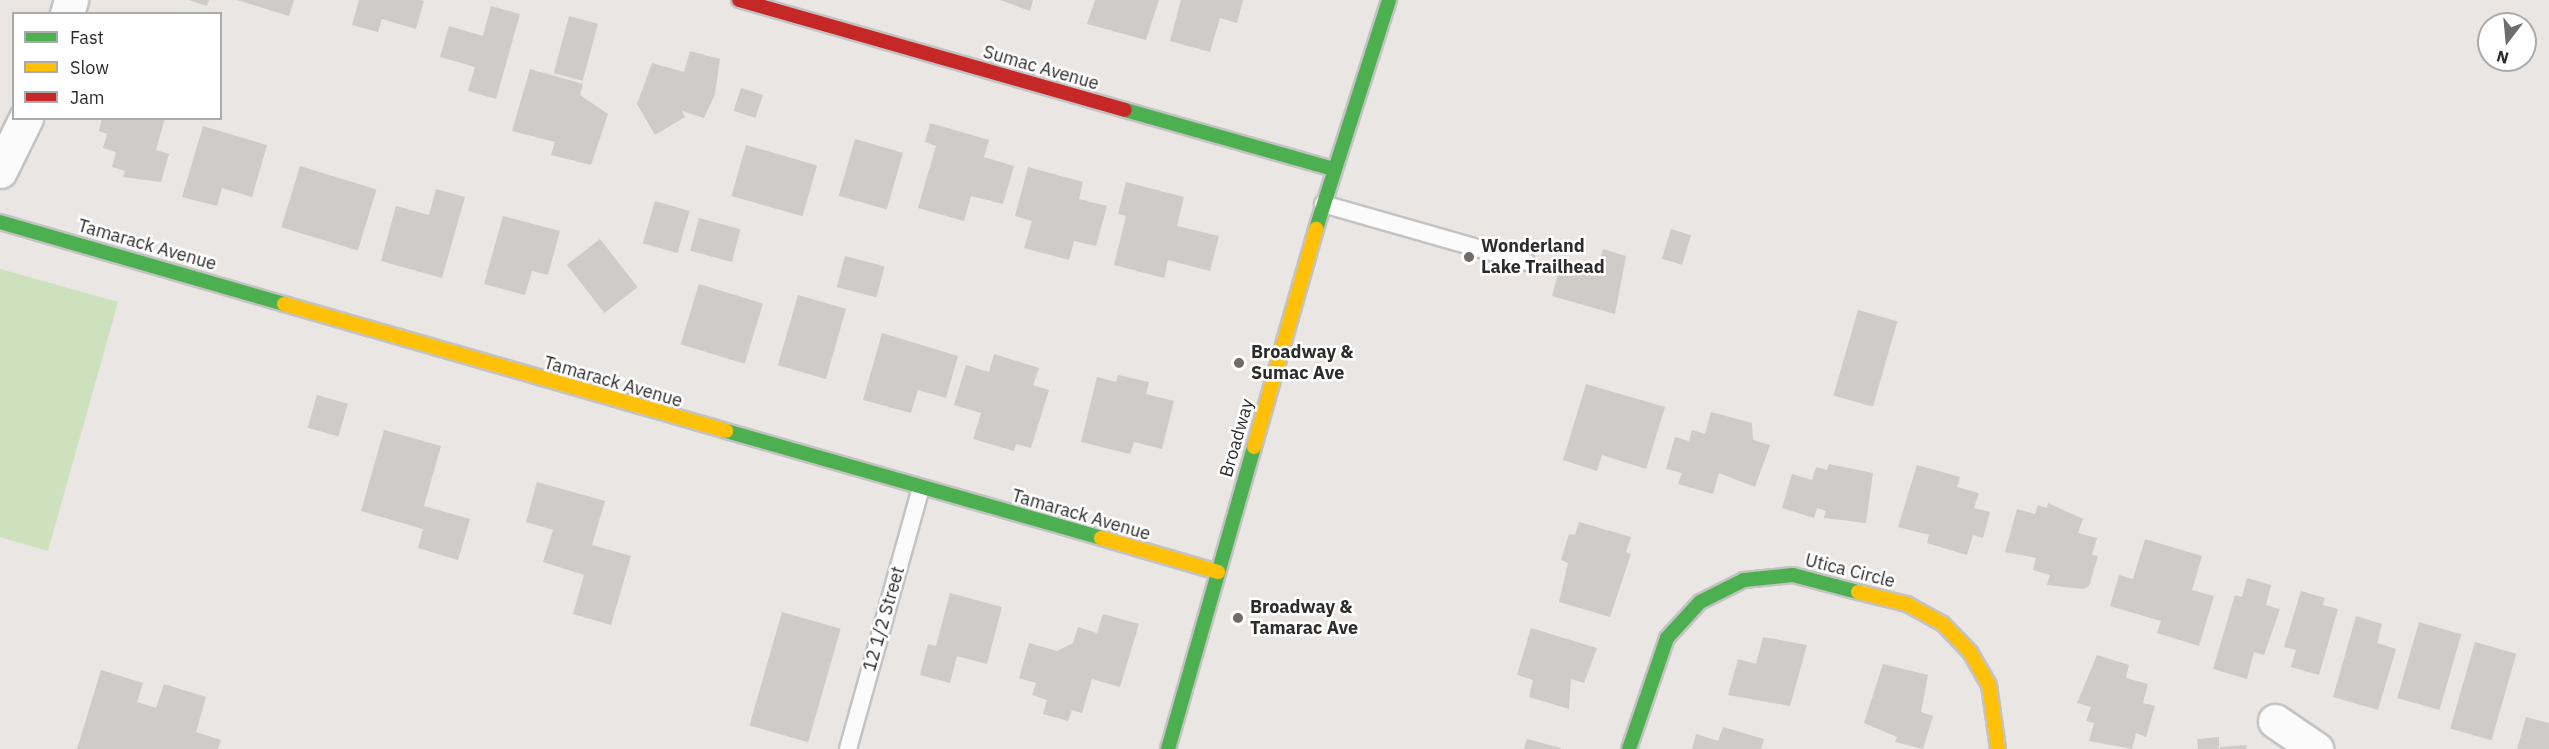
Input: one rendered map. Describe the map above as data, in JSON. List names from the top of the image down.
{
  "streets": {
    "street": [
      "Sumac Avenue",
      "Tamarack Avenue",
      "Broadway",
      "Utica Circle"
    ],
    "lane": ["12 1/2 Street"]
  },
  "crossings": [
    ["Sumac Avenue", "Broadway"],
    ["Tamarack Avenue", "Broadway"],
    ["Tamarack Avenue", "12 1/2 Street"]
  ],
  "places": ["Wonderland Lake Trailhead", "Broadway & Sumac Ave", "Broadway & Tamarac Ave"],
  "legend": ["Fast", "Slow", "Jam"],
  "north": "bottom"
}
